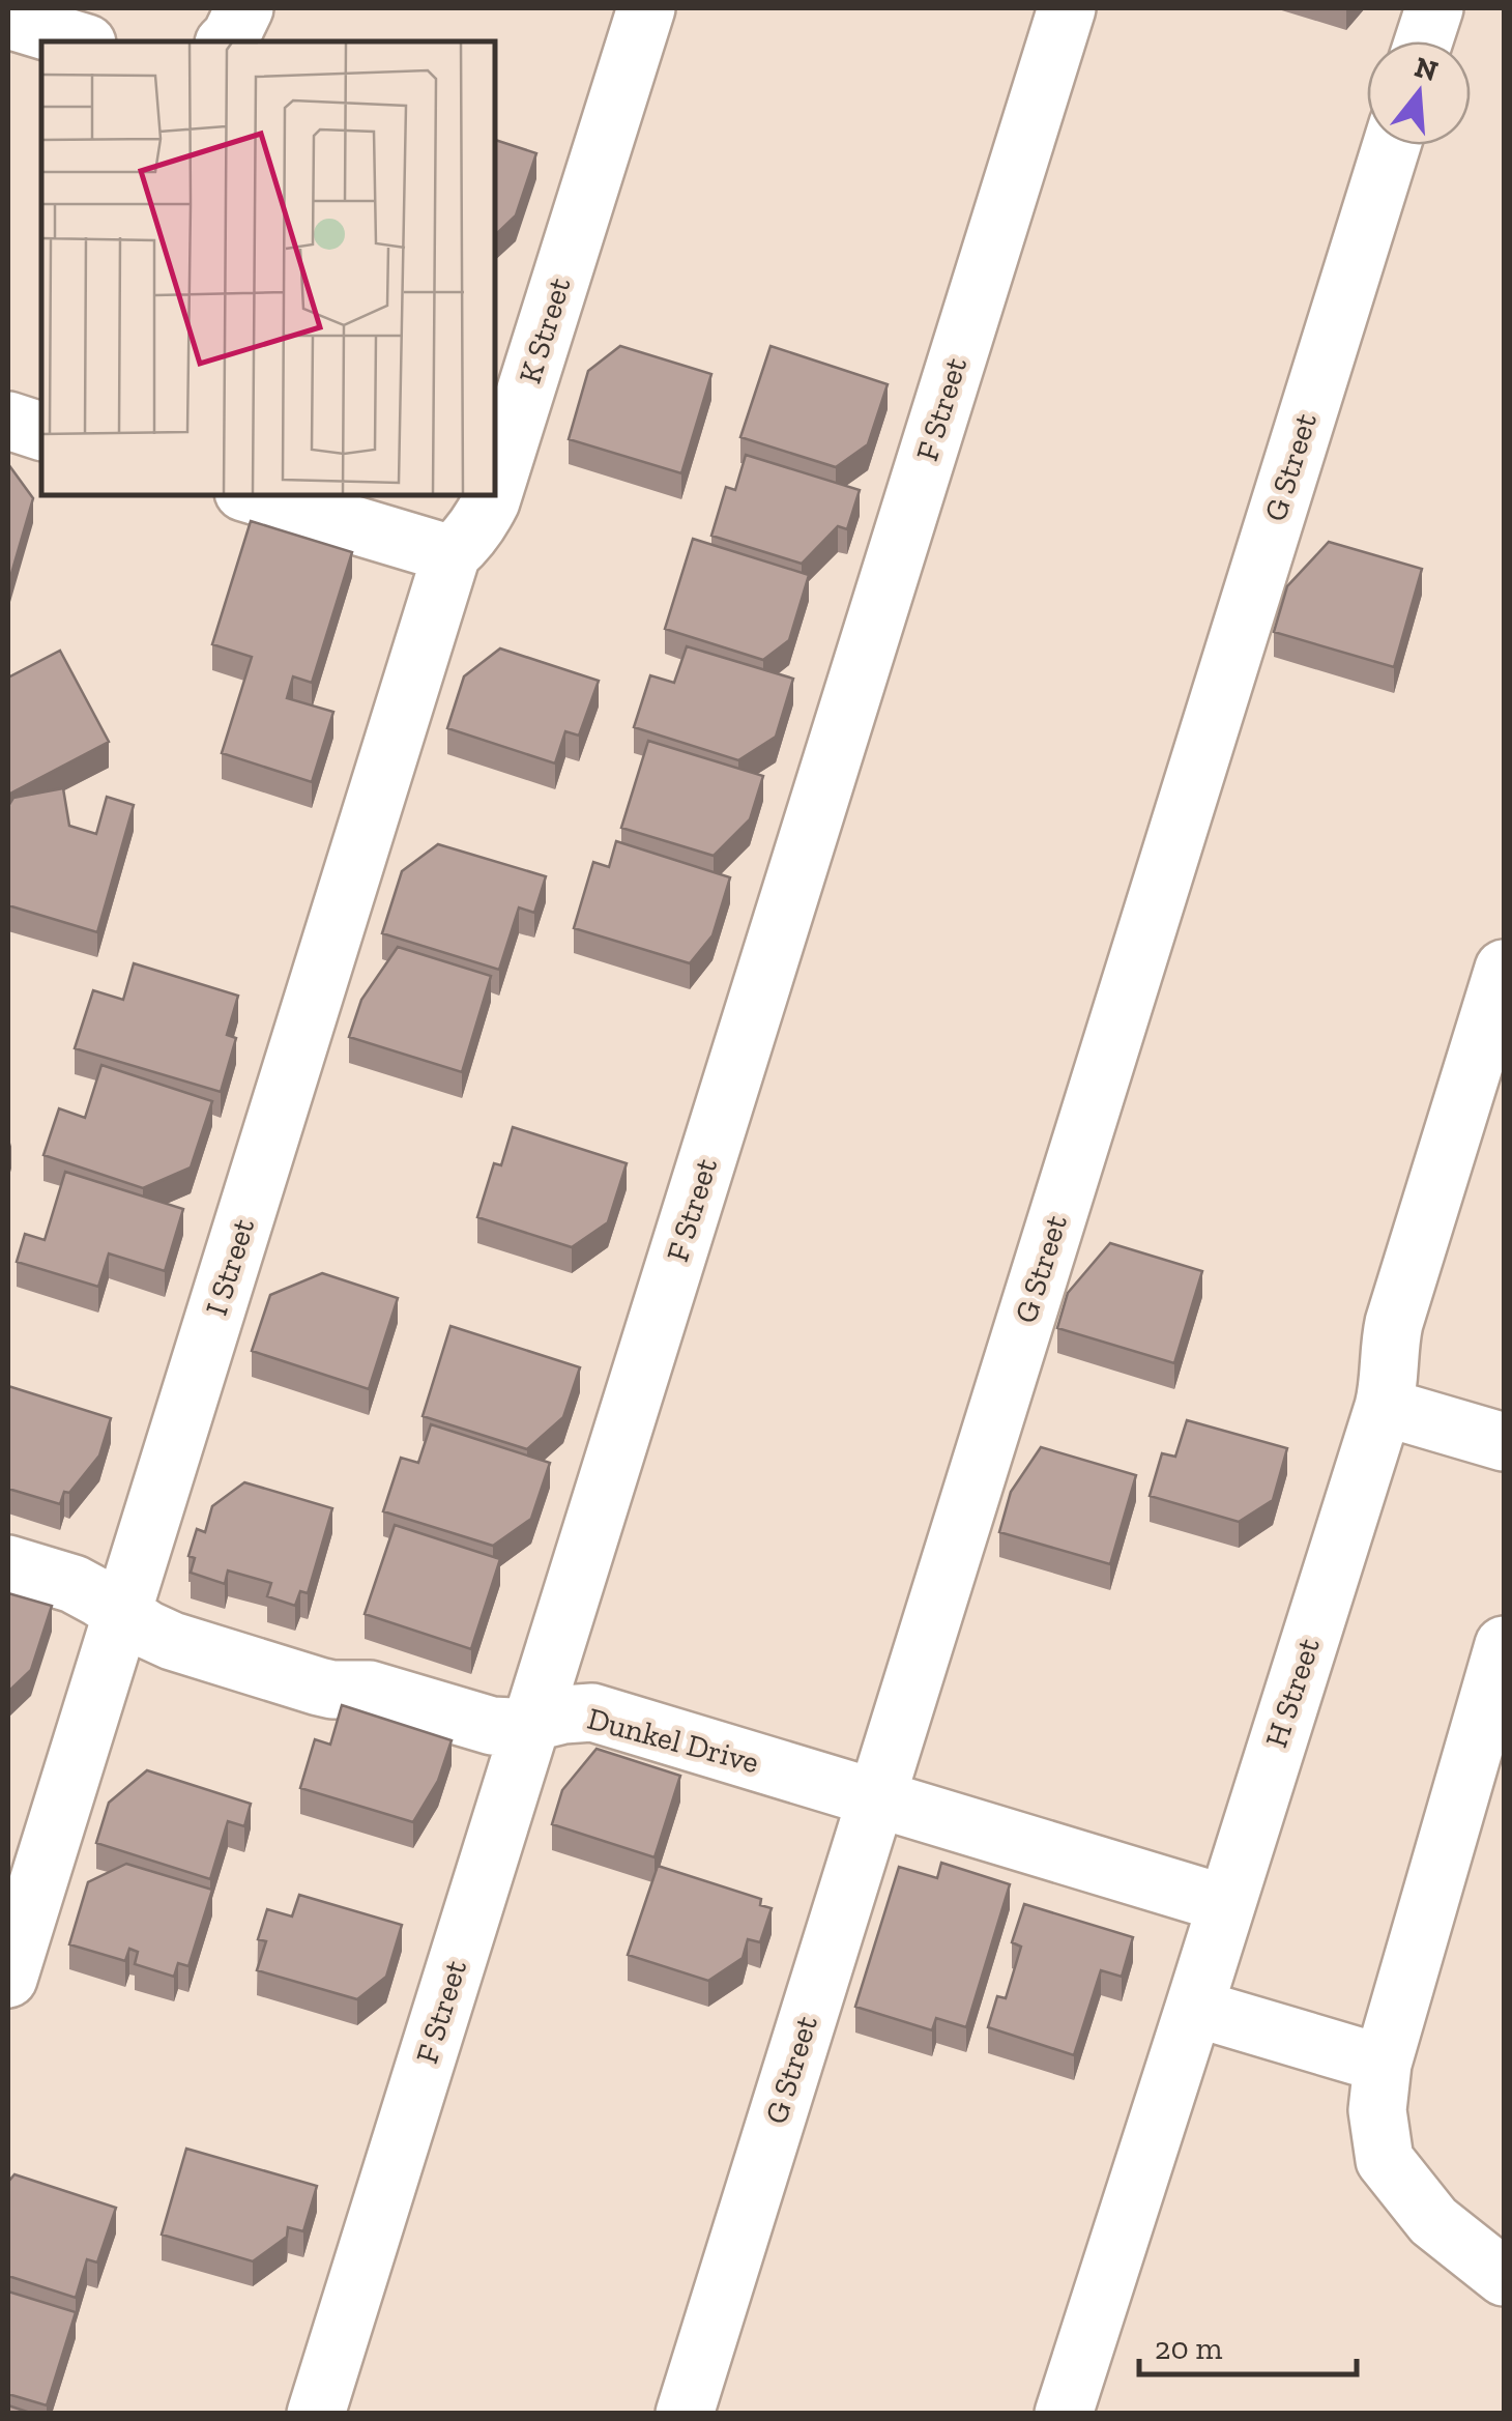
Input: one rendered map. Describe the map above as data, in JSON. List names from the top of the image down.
{
  "streets": {
    "lane": [
      "K Street",
      "F Street",
      "G Street",
      "I Street",
      "H Street",
      "Dunkel Drive"
    ]
  },
  "crossings": [
    ["K Street", "I Street"],
    ["F Street", "Dunkel Drive"],
    ["G Street", "Dunkel Drive"],
    ["I Street", "Dunkel Drive"],
    ["H Street", "Dunkel Drive"]
  ],
  "scale_bar": "20 m",
  "north": "top"
}
